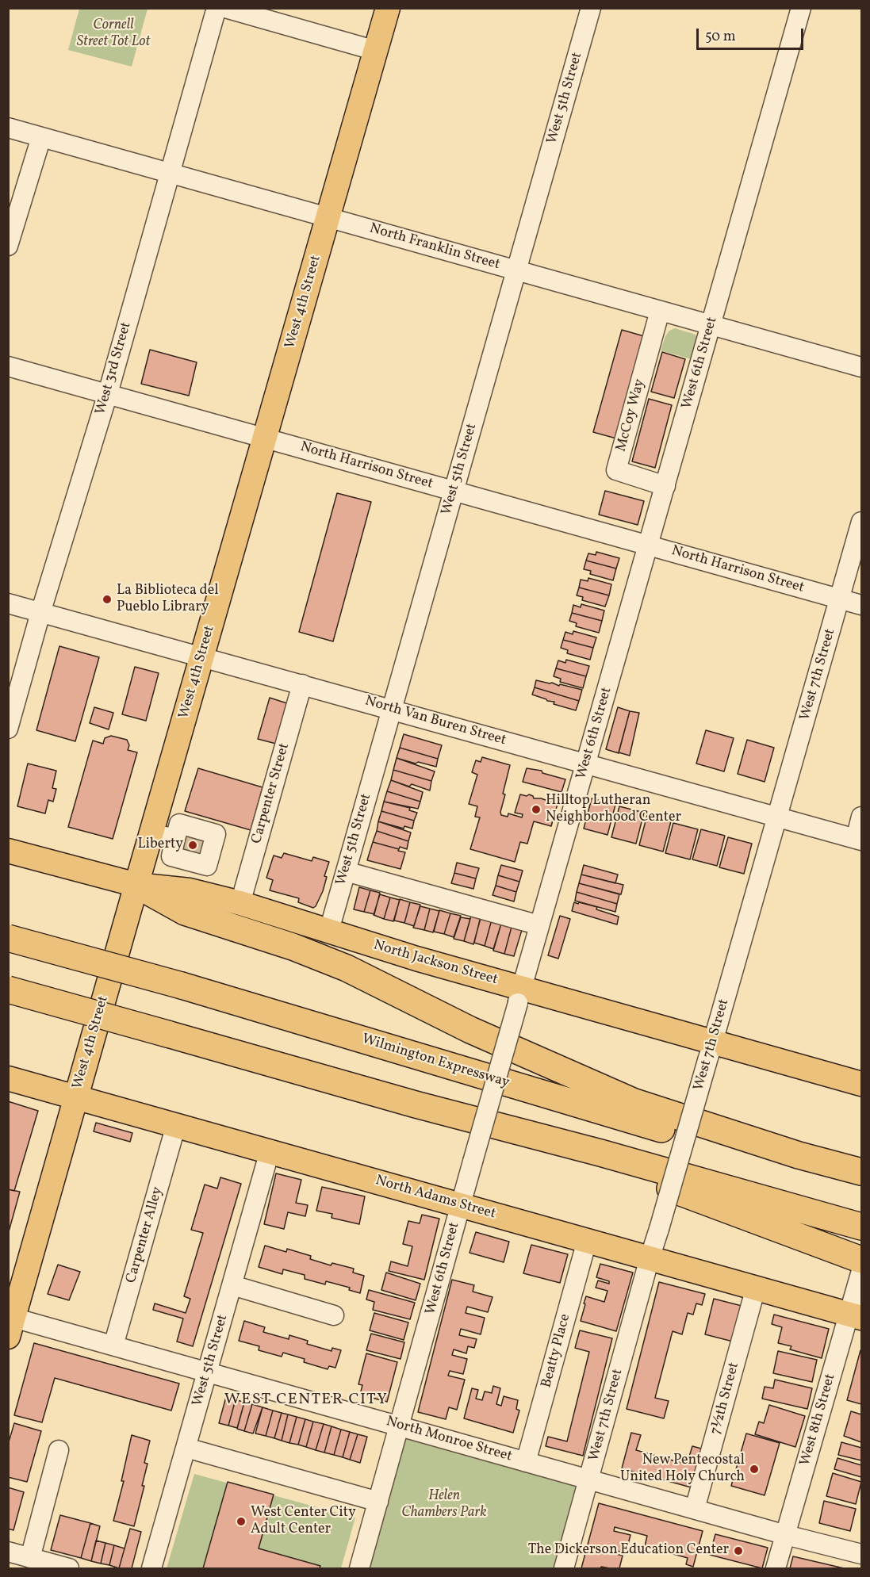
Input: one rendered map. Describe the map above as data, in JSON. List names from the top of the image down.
{
  "streets": {
    "highway": ["Wilmington Expressway"],
    "main road": ["West 4th Street", "North Jackson Street", "North Adams Street"],
    "street": [
      "West 5th Street",
      "North Franklin Street",
      "West 6th Street",
      "West 3rd Street",
      "McCoy Way",
      "North Harrison Street",
      "West 7th Street",
      "North Van Buren Street",
      "Carpenter Street",
      "Carpenter Alley",
      "Beatty Place",
      "7½th Street",
      "West 8th Street",
      "North Monroe Street"
    ]
  },
  "crossings": [
    ["West 5th Street", "North Franklin Street"],
    ["West 5th Street", "North Harrison Street"],
    ["West 5th Street", "North Van Buren Street"],
    ["West 5th Street", "North Jackson Street"],
    ["West 5th Street", "North Adams Street"],
    ["West 5th Street", "North Monroe Street"],
    ["North Franklin Street", "West 4th Street"],
    ["North Franklin Street", "West 6th Street"],
    ["North Franklin Street", "West 3rd Street"],
    ["North Franklin Street", "McCoy Way"],
    ["West 4th Street", "North Harrison Street"],
    ["West 4th Street", "North Van Buren Street"],
    ["West 4th Street", "North Jackson Street"],
    ["West 4th Street", "North Adams Street"],
    ["West 4th Street", "North Monroe Street"],
    ["West 6th Street", "McCoy Way"],
    ["West 6th Street", "North Harrison Street"],
    ["West 6th Street", "North Van Buren Street"],
    ["West 6th Street", "North Jackson Street"],
    ["West 6th Street", "North Adams Street"],
    ["West 6th Street", "North Monroe Street"],
    ["West 3rd Street", "North Harrison Street"],
    ["West 3rd Street", "North Van Buren Street"],
    ["North Harrison Street", "West 7th Street"],
    ["West 7th Street", "North Van Buren Street"],
    ["West 7th Street", "North Jackson Street"],
    ["West 7th Street", "North Adams Street"],
    ["West 7th Street", "North Monroe Street"],
    ["North Van Buren Street", "Carpenter Street"],
    ["Carpenter Street", "North Jackson Street"],
    ["North Adams Street", "Carpenter Alley"],
    ["North Adams Street", "Beatty Place"],
    ["North Adams Street", "7½th Street"],
    ["North Adams Street", "West 8th Street"],
    ["Carpenter Alley", "North Monroe Street"],
    ["Beatty Place", "North Monroe Street"],
    ["7½th Street", "North Monroe Street"],
    ["West 8th Street", "North Monroe Street"]
  ],
  "districts": ["WEST CENTER CITY"],
  "parks": ["Cornell Street Tot Lot", "Helen Chambers Park"],
  "places": [
    "La Biblioteca del Pueblo Library",
    "Hilltop Lutheran Neighborhood Center",
    "Liberty",
    "New Pentecostal United Holy Church",
    "West Center City Adult Center",
    "The Dickerson Education Center"
  ],
  "scale_bar": "50 m"
}
